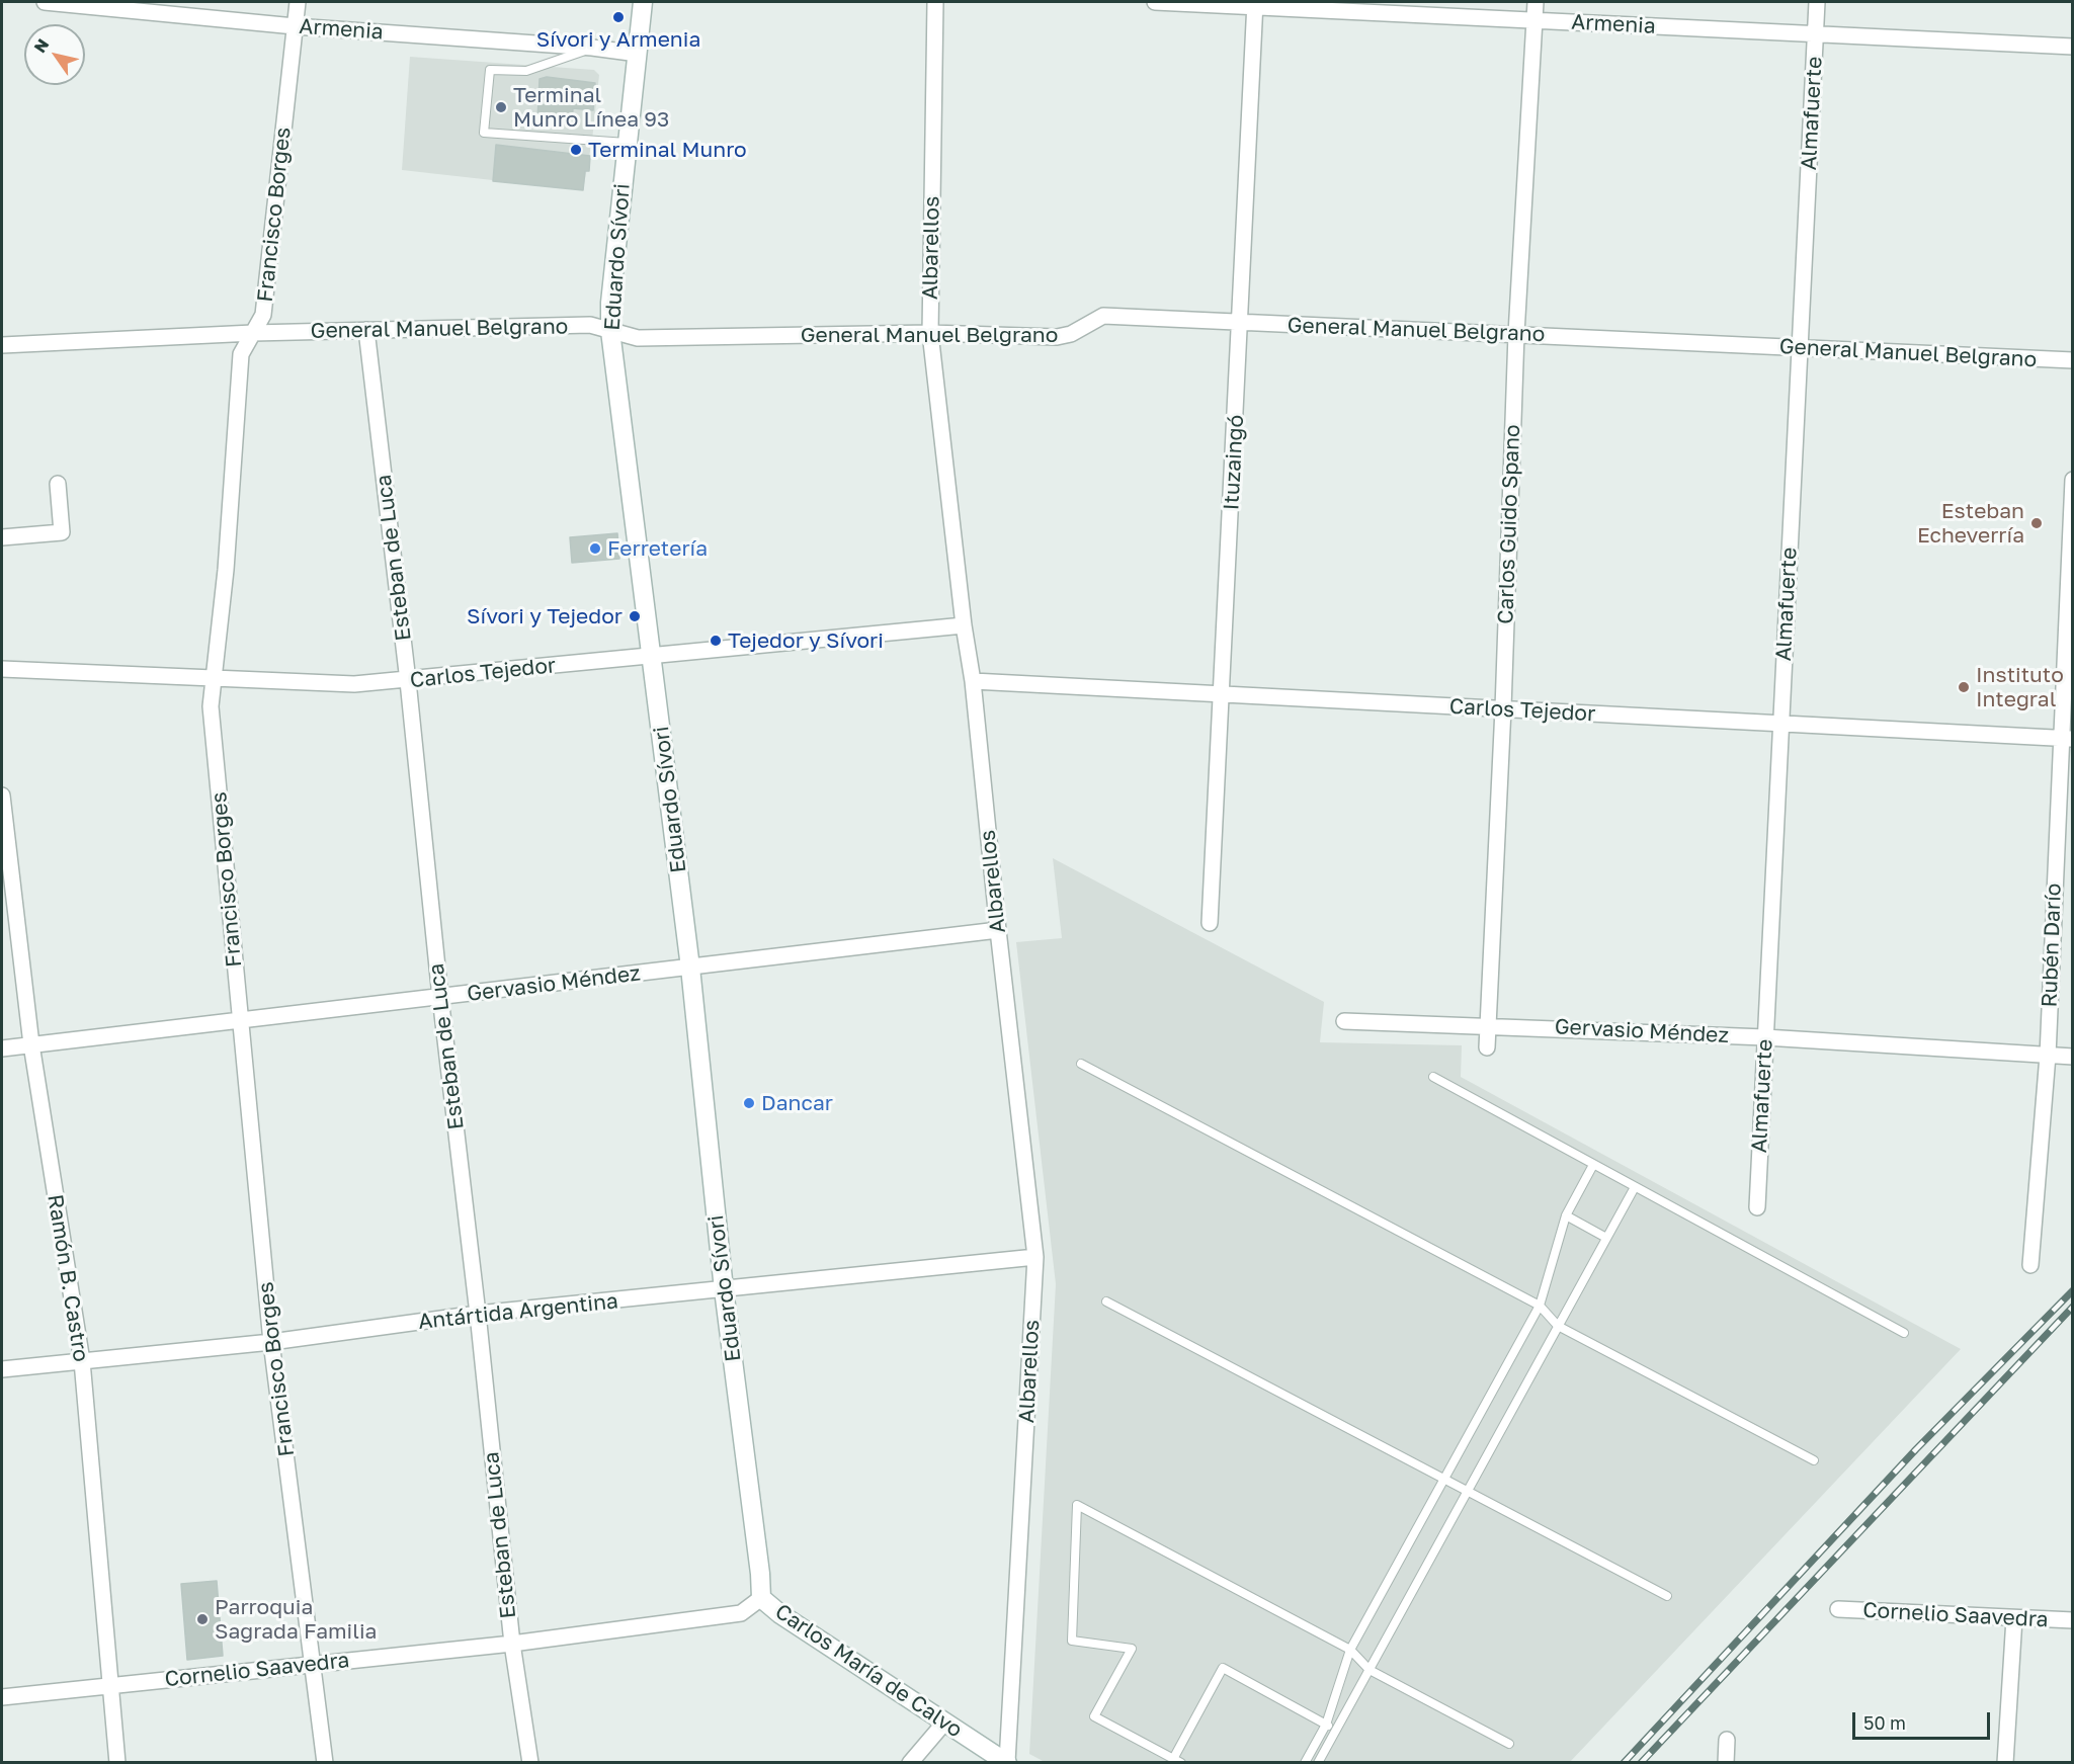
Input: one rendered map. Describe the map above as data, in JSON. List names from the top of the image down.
{
  "streets": {
    "street": [
      "Armenia",
      "Almafuerte",
      "Francisco Borges",
      "Albarellos",
      "Eduardo Sívori",
      "General Manuel Belgrano",
      "Ituzaingó",
      "Carlos Guido Spano",
      "Esteban de Luca",
      "Carlos Tejedor",
      "Rubén Darío",
      "Gervasio Méndez",
      "Ramón B. Castro",
      "Antártida Argentina",
      "Cornelio Saavedra",
      "Carlos María de Calvo"
    ]
  },
  "crossings": [
    ["Armenia", "Almafuerte"],
    ["Armenia", "Francisco Borges"],
    ["Armenia", "Eduardo Sívori"],
    ["Armenia", "Ituzaingó"],
    ["Armenia", "Carlos Guido Spano"],
    ["Almafuerte", "General Manuel Belgrano"],
    ["Almafuerte", "Carlos Tejedor"],
    ["Almafuerte", "Gervasio Méndez"],
    ["Francisco Borges", "General Manuel Belgrano"],
    ["Francisco Borges", "Carlos Tejedor"],
    ["Francisco Borges", "Gervasio Méndez"],
    ["Francisco Borges", "Antártida Argentina"],
    ["Francisco Borges", "Cornelio Saavedra"],
    ["Albarellos", "General Manuel Belgrano"],
    ["Albarellos", "Carlos Tejedor"],
    ["Albarellos", "Gervasio Méndez"],
    ["Albarellos", "Antártida Argentina"],
    ["Albarellos", "Carlos María de Calvo"],
    ["Eduardo Sívori", "General Manuel Belgrano"],
    ["Eduardo Sívori", "Carlos Tejedor"],
    ["Eduardo Sívori", "Gervasio Méndez"],
    ["Eduardo Sívori", "Antártida Argentina"],
    ["Eduardo Sívori", "Cornelio Saavedra"],
    ["Eduardo Sívori", "Carlos María de Calvo"],
    ["General Manuel Belgrano", "Ituzaingó"],
    ["General Manuel Belgrano", "Carlos Guido Spano"],
    ["General Manuel Belgrano", "Esteban de Luca"],
    ["Ituzaingó", "Carlos Tejedor"],
    ["Carlos Guido Spano", "Carlos Tejedor"],
    ["Carlos Guido Spano", "Gervasio Méndez"],
    ["Esteban de Luca", "Carlos Tejedor"],
    ["Esteban de Luca", "Gervasio Méndez"],
    ["Esteban de Luca", "Antártida Argentina"],
    ["Esteban de Luca", "Cornelio Saavedra"],
    ["Carlos Tejedor", "Rubén Darío"],
    ["Rubén Darío", "Gervasio Méndez"],
    ["Gervasio Méndez", "Ramón B. Castro"],
    ["Ramón B. Castro", "Antártida Argentina"],
    ["Ramón B. Castro", "Cornelio Saavedra"],
    ["Cornelio Saavedra", "Carlos María de Calvo"]
  ],
  "places": [
    "Sívori y Armenia",
    "Terminal Munro Línea 93",
    "Terminal Munro",
    "Esteban Echeverría",
    "Ferretería",
    "Sívori y Tejedor",
    "Tejedor y Sívori",
    "Instituto Integral",
    "Dancar",
    "Parroquia Sagrada Familia"
  ],
  "scale_bar": "50 m",
  "north": "top left"
}
